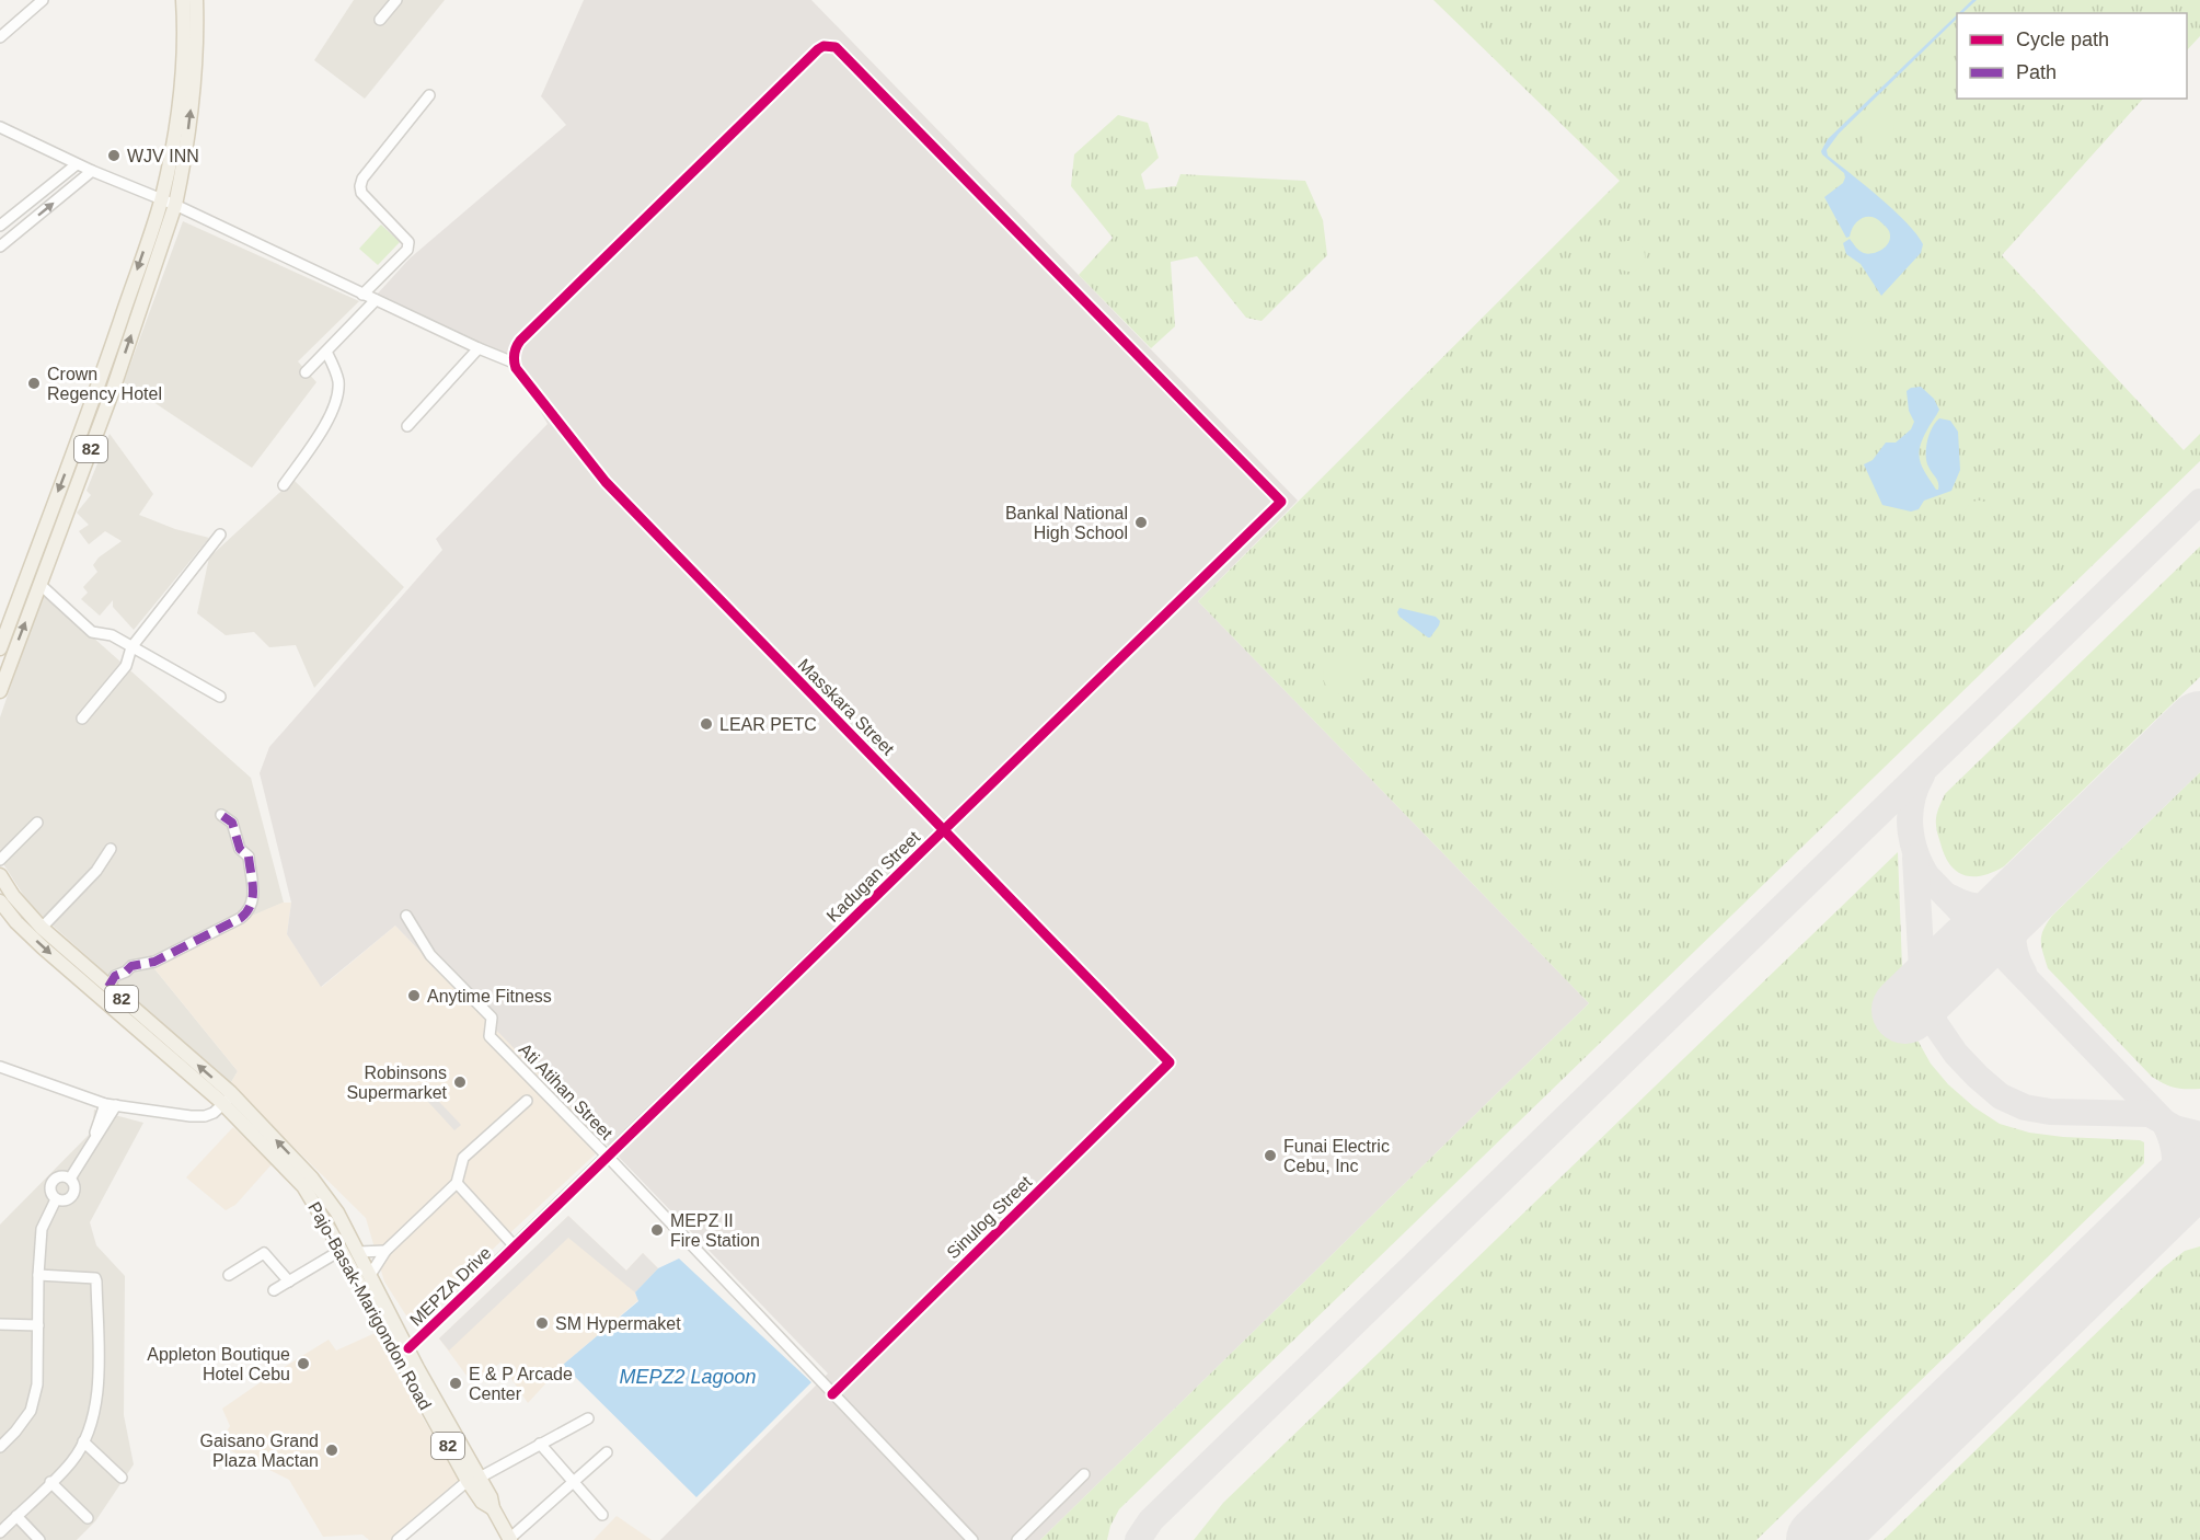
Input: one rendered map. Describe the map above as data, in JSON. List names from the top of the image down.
{
  "streets": {
    "main road": ["82", "Pajo-Basak-Marigondon Road"],
    "street": [
      "Masskara Street",
      "Kadugan Street",
      "Ati Atihan Street",
      "Sinulog Street",
      "MEPZA Drive"
    ]
  },
  "crossings": [
    ["Masskara Street", "Kadugan Street"],
    ["Masskara Street", "Sinulog Street"],
    ["Kadugan Street", "Ati Atihan Street"],
    ["Kadugan Street", "MEPZA Drive"],
    ["Ati Atihan Street", "Sinulog Street"],
    ["MEPZA Drive", "Pajo-Basak-Marigondon Road"]
  ],
  "water": ["MEPZ2 Lagoon"],
  "places": [
    "WJV INN",
    "Crown Regency Hotel",
    "Bankal National High School",
    "LEAR PETC",
    "Anytime Fitness",
    "Robinsons Supermarket",
    "Funai Electric Cebu, Inc",
    "MEPZ II Fire Station",
    "SM Hypermaket",
    "Appleton Boutique Hotel Cebu",
    "E & P Arcade Center",
    "Gaisano Grand Plaza Mactan"
  ],
  "legend": ["Cycle path", "Path"]
}
